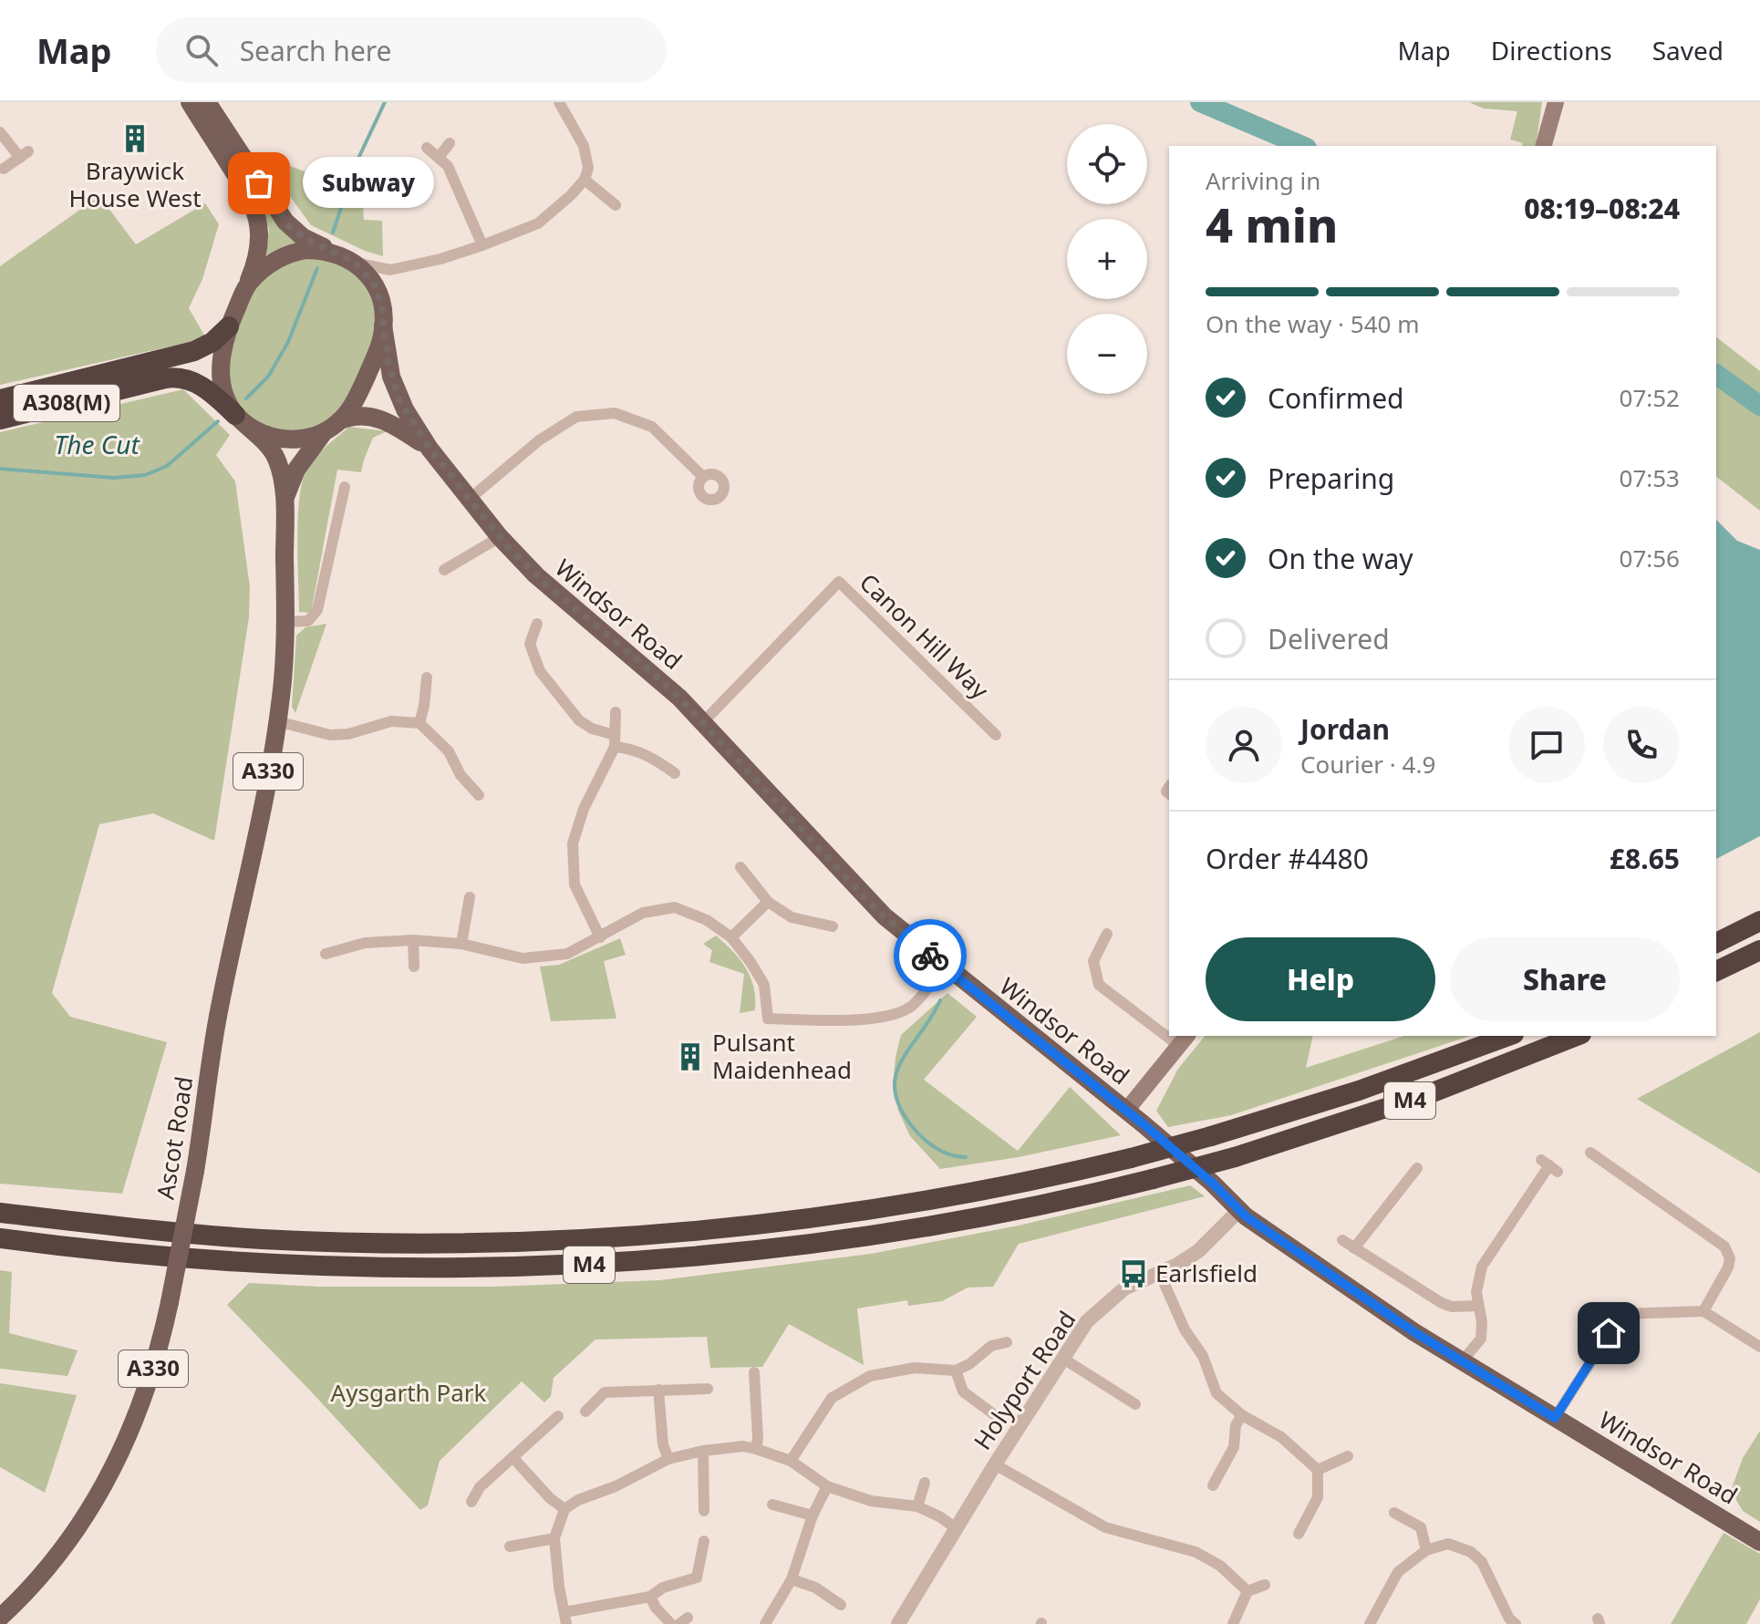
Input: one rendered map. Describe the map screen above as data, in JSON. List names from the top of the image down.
{
  "streets": {
    "highway": ["A308(M)", "M4"],
    "main road": ["Windsor Road", "A330", "Ascot Road"],
    "street": ["Canon Hill Way", "Holyport Road"]
  },
  "crossings": [
    ["A308(M)", "Windsor Road"],
    ["A308(M)", "Ascot Road"],
    ["Windsor Road", "Canon Hill Way"],
    ["Windsor Road", "Ascot Road"],
    ["Windsor Road", "Holyport Road"]
  ],
  "water": ["The Cut"],
  "parks": ["Aysgarth Park"],
  "places": {
    "building": ["Braywick House West", "Pulsant Maidenhead"],
    "other": ["Subway"],
    "bus stop": ["Earlsfield"]
  },
  "page": {
    "header": "Map",
    "search": "Search here",
    "nav": ["Map", "Directions", "Saved"],
    "map_buttons": ["+", "−"],
    "heading": ["4 min", "Arriving in", "08:19–08:24"],
    "panel": [
      "Jordan",
      "Courier · 4.9",
      "Order #4480",
      "£8.65"
    ],
    "bubble": "Subway",
    "bar": "On the way · 540 m",
    "list": [
      ["Confirmed", "07:52"],
      ["Preparing", "07:53"],
      ["On the way", "07:56"],
      "Delivered"
    ],
    "buttons": ["Help", "Share"]
  }
}
